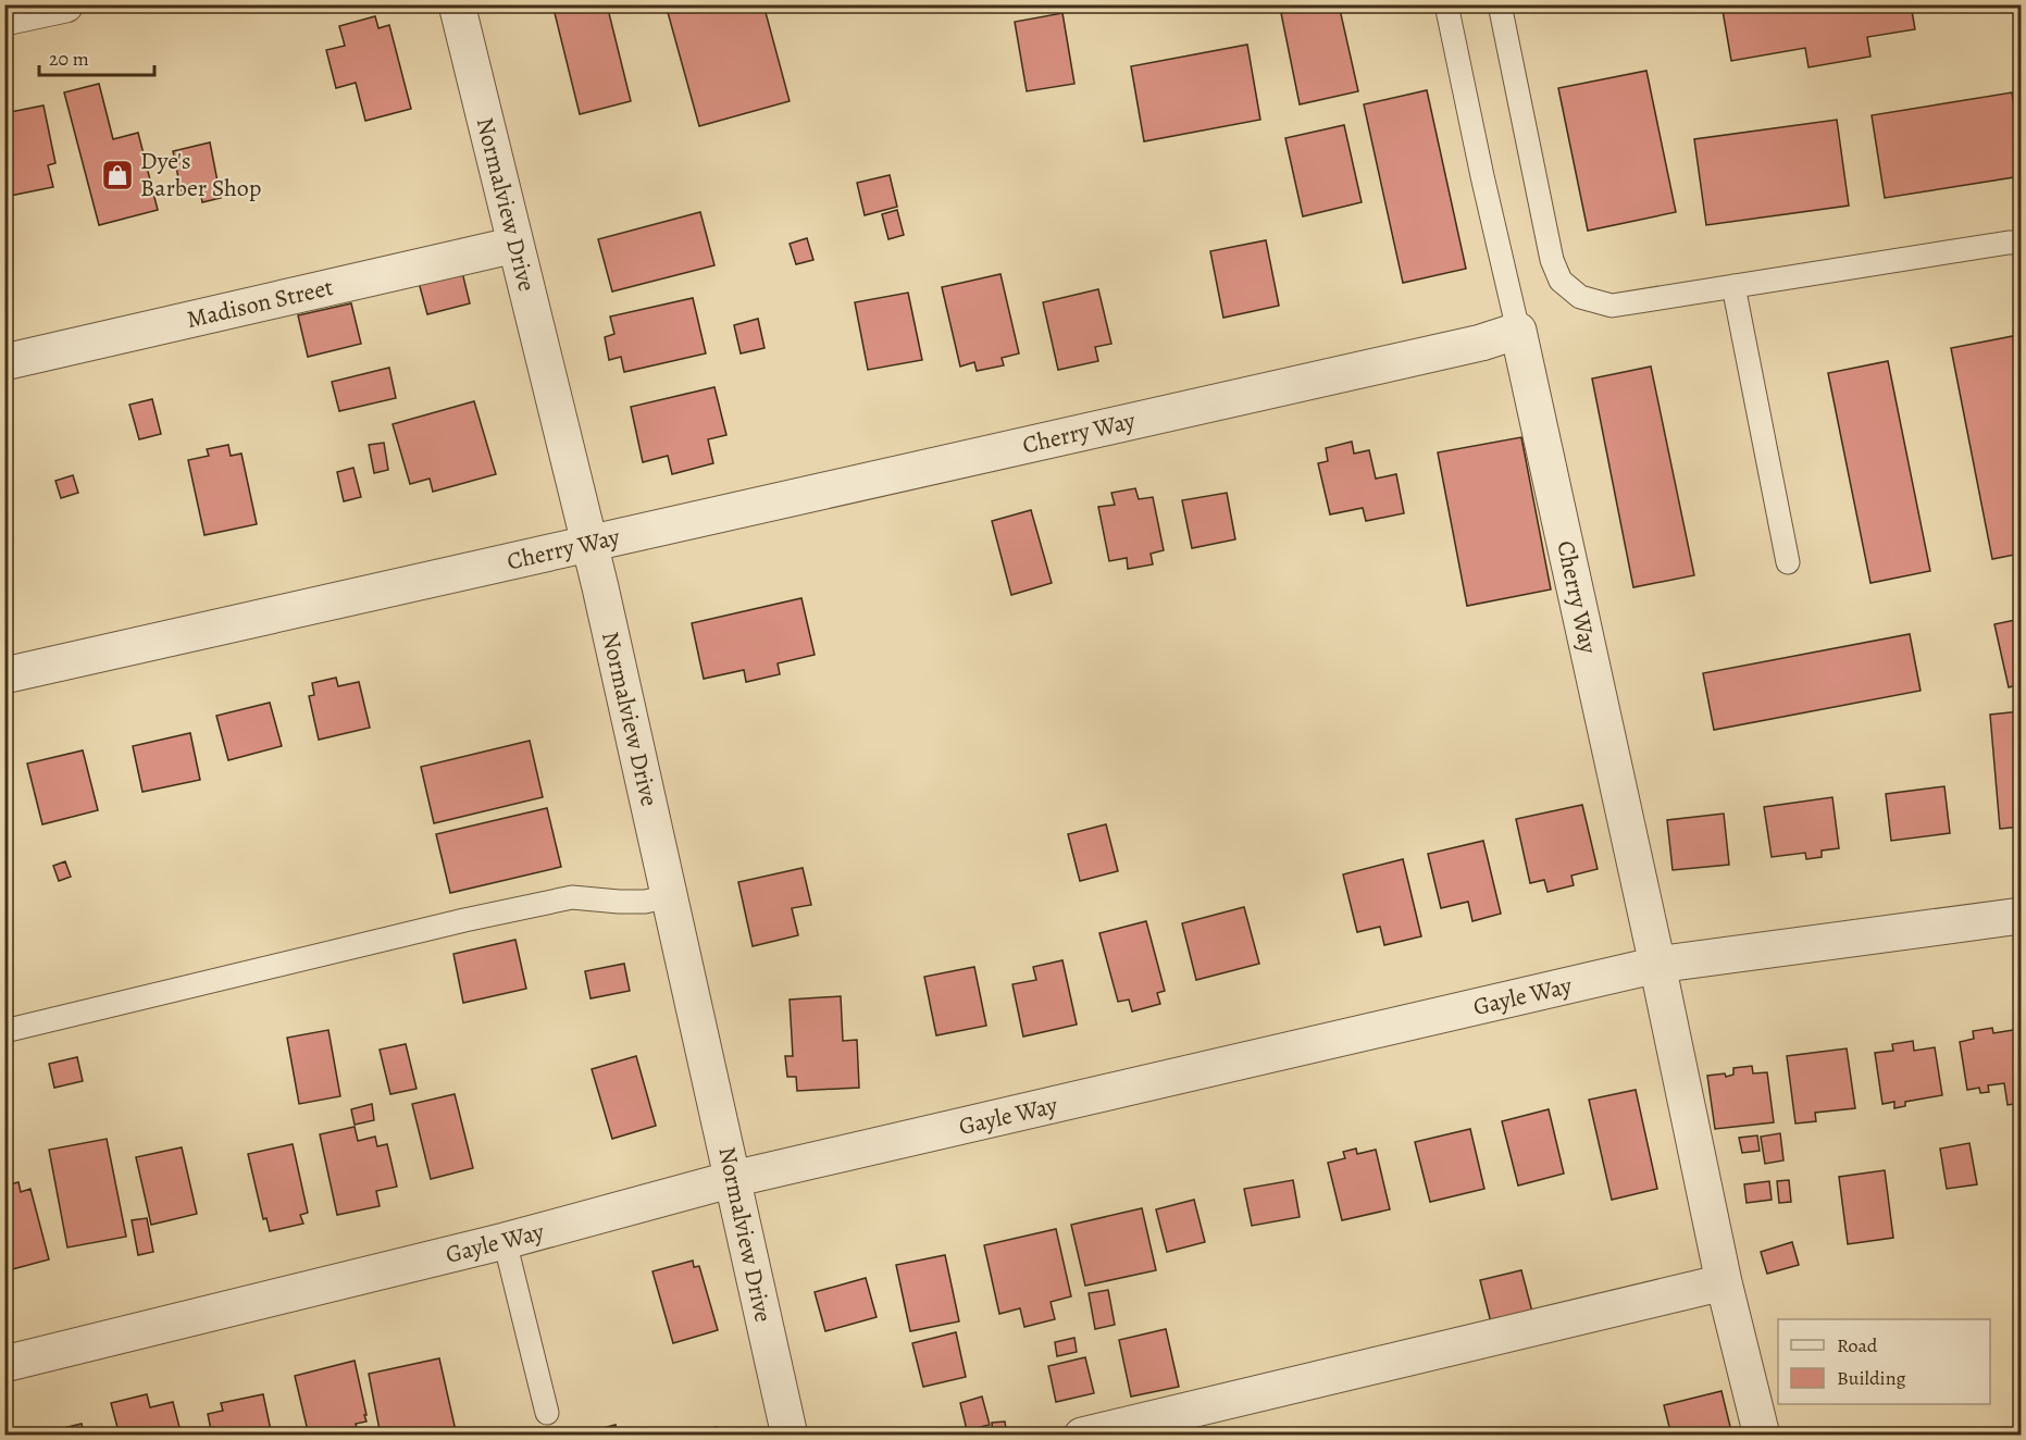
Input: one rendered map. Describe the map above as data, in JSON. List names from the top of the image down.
{
  "streets": {
    "street": [
      "Normalview Drive",
      "Madison Street",
      "Cherry Way",
      "Gayle Way"
    ]
  },
  "crossings": [
    ["Normalview Drive", "Madison Street"],
    ["Normalview Drive", "Cherry Way"],
    ["Normalview Drive", "Gayle Way"],
    ["Cherry Way", "Gayle Way"]
  ],
  "places": {
    "shop": ["Dye's Barber Shop"]
  },
  "legend": ["Road", "Building"],
  "scale_bar": "20 m"
}
